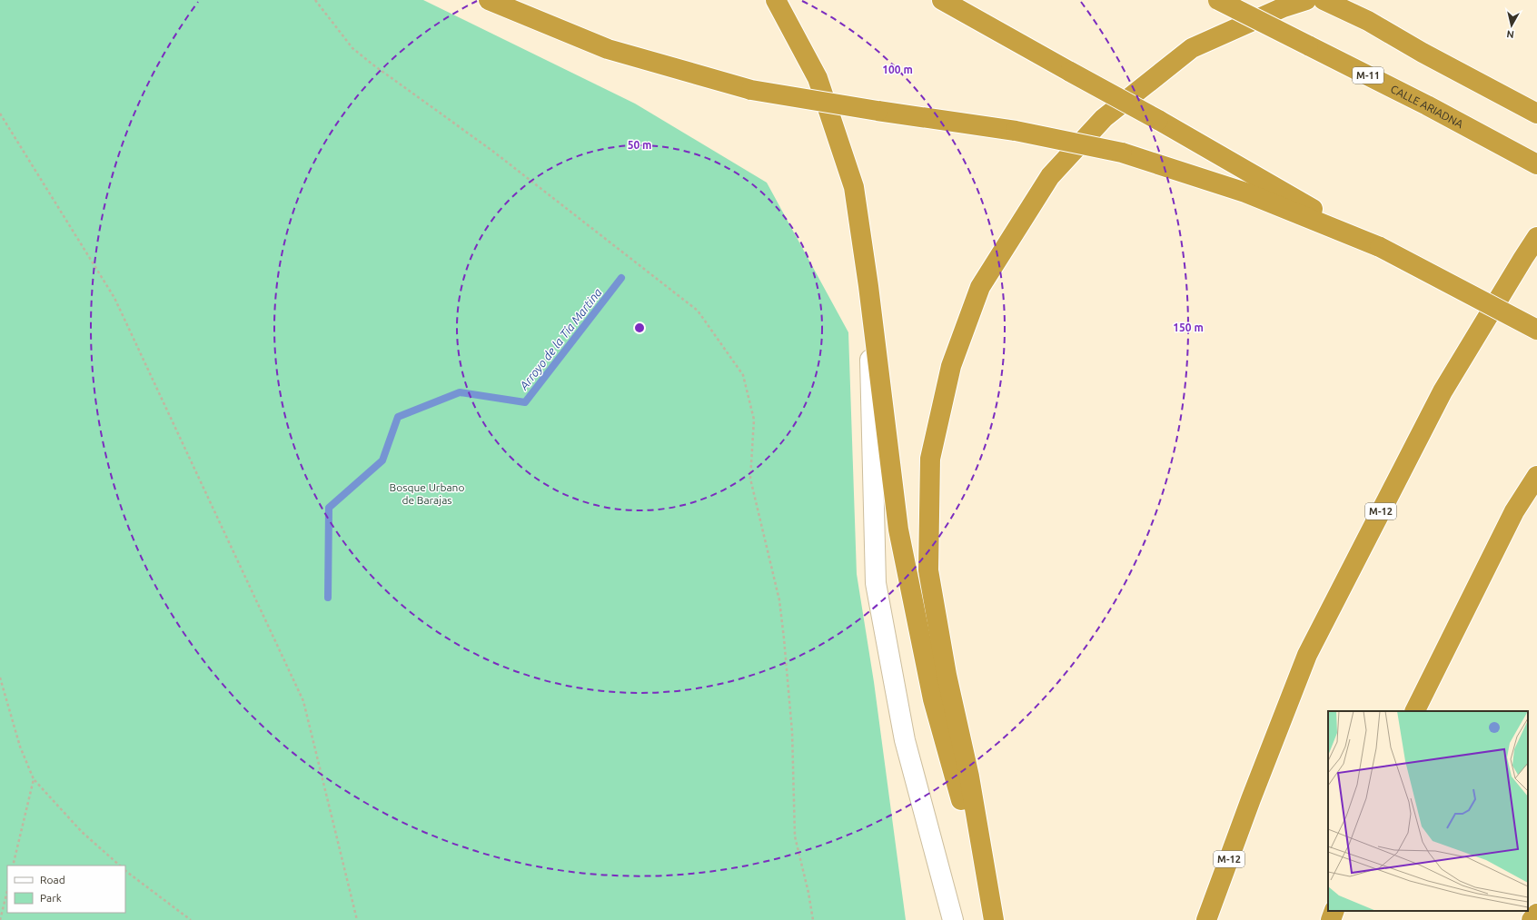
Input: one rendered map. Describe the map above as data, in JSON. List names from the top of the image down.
{
  "streets": {
    "highway": ["M-11", "CALLE ARIADNA", "M-12"]
  },
  "water": ["Arroyo de la Tía Martina"],
  "parks": ["Bosque Urbano de Barajas"],
  "legend": ["Road", "Park"],
  "north": "bottom",
  "rings": ["100 m", "50 m", "150 m"]
}
